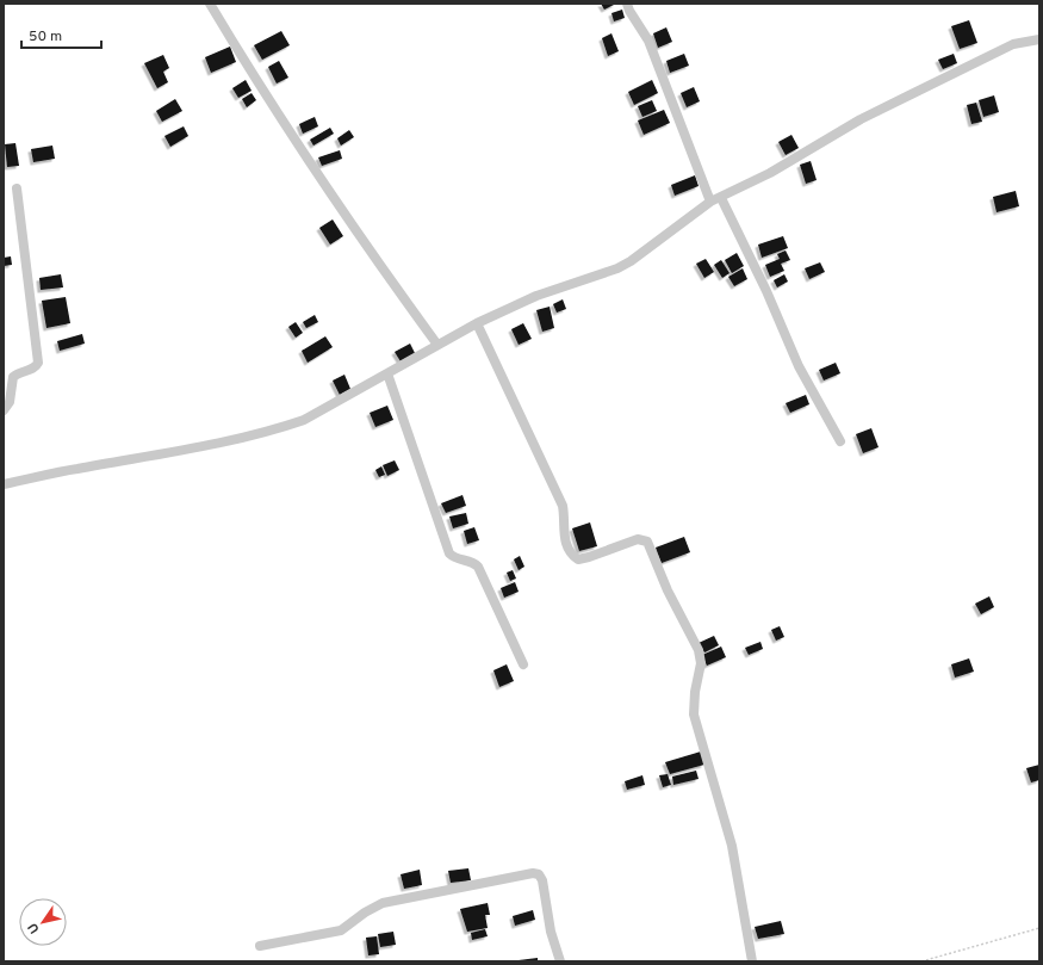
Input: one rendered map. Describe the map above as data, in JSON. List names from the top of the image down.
{
  "scale_bar": "50 m",
  "north": "bottom left"
}
